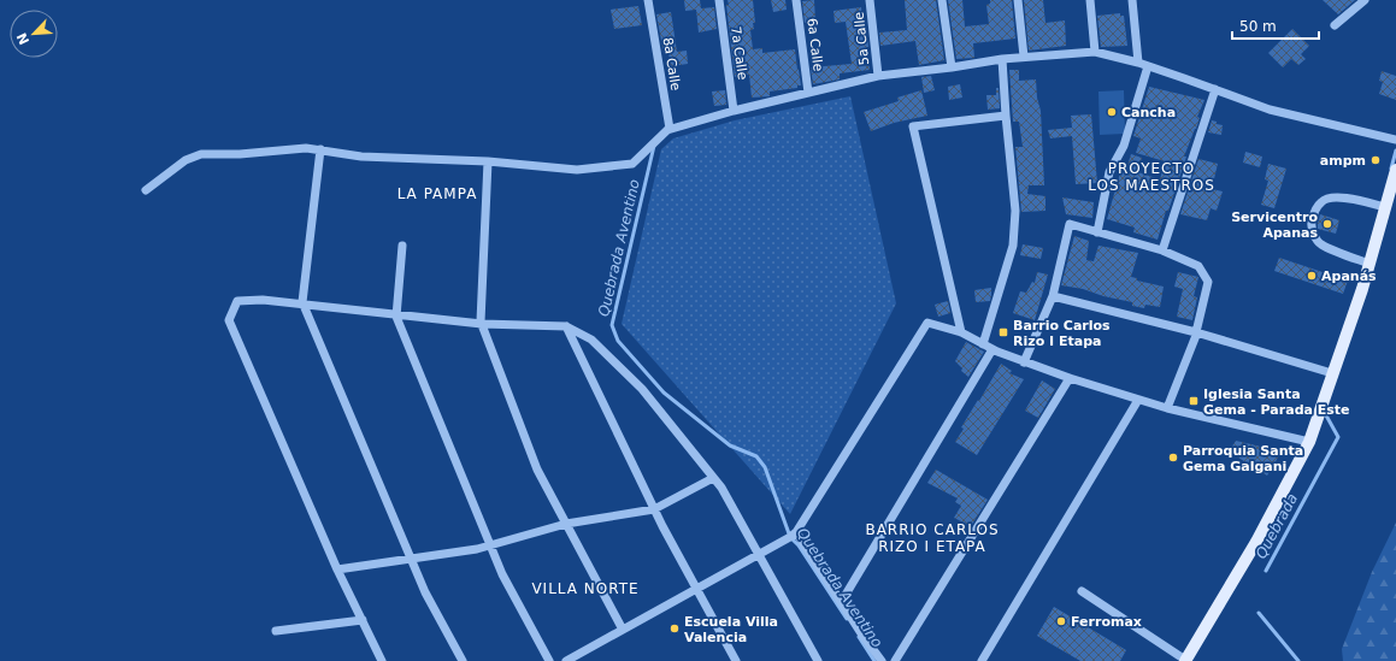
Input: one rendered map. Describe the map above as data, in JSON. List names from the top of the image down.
{
  "streets": {
    "street": [
      "5a Calle",
      "6a Calle",
      "7a Calle",
      "8a Calle"
    ]
  },
  "districts": [
    "PROYECTO LOS MAESTROS",
    "LA PAMPA",
    "BARRIO CARLOS RIZO I ETAPA",
    "VILLA NORTE"
  ],
  "water": ["Quebrada Aventino", "Quebrada"],
  "places": {
    "other": [
      "Cancha",
      "ampm",
      "Servicentro Apanas",
      "Apanás",
      "Parroquia Santa Gema Galgani",
      "Ferromax",
      "Escuela Villa Valencia"
    ],
    "transit": ["Barrio Carlos Rizo I Etapa", "Iglesia Santa Gema - Parada Este"]
  },
  "scale_bar": "50 m",
  "north": "bottom left"
}
